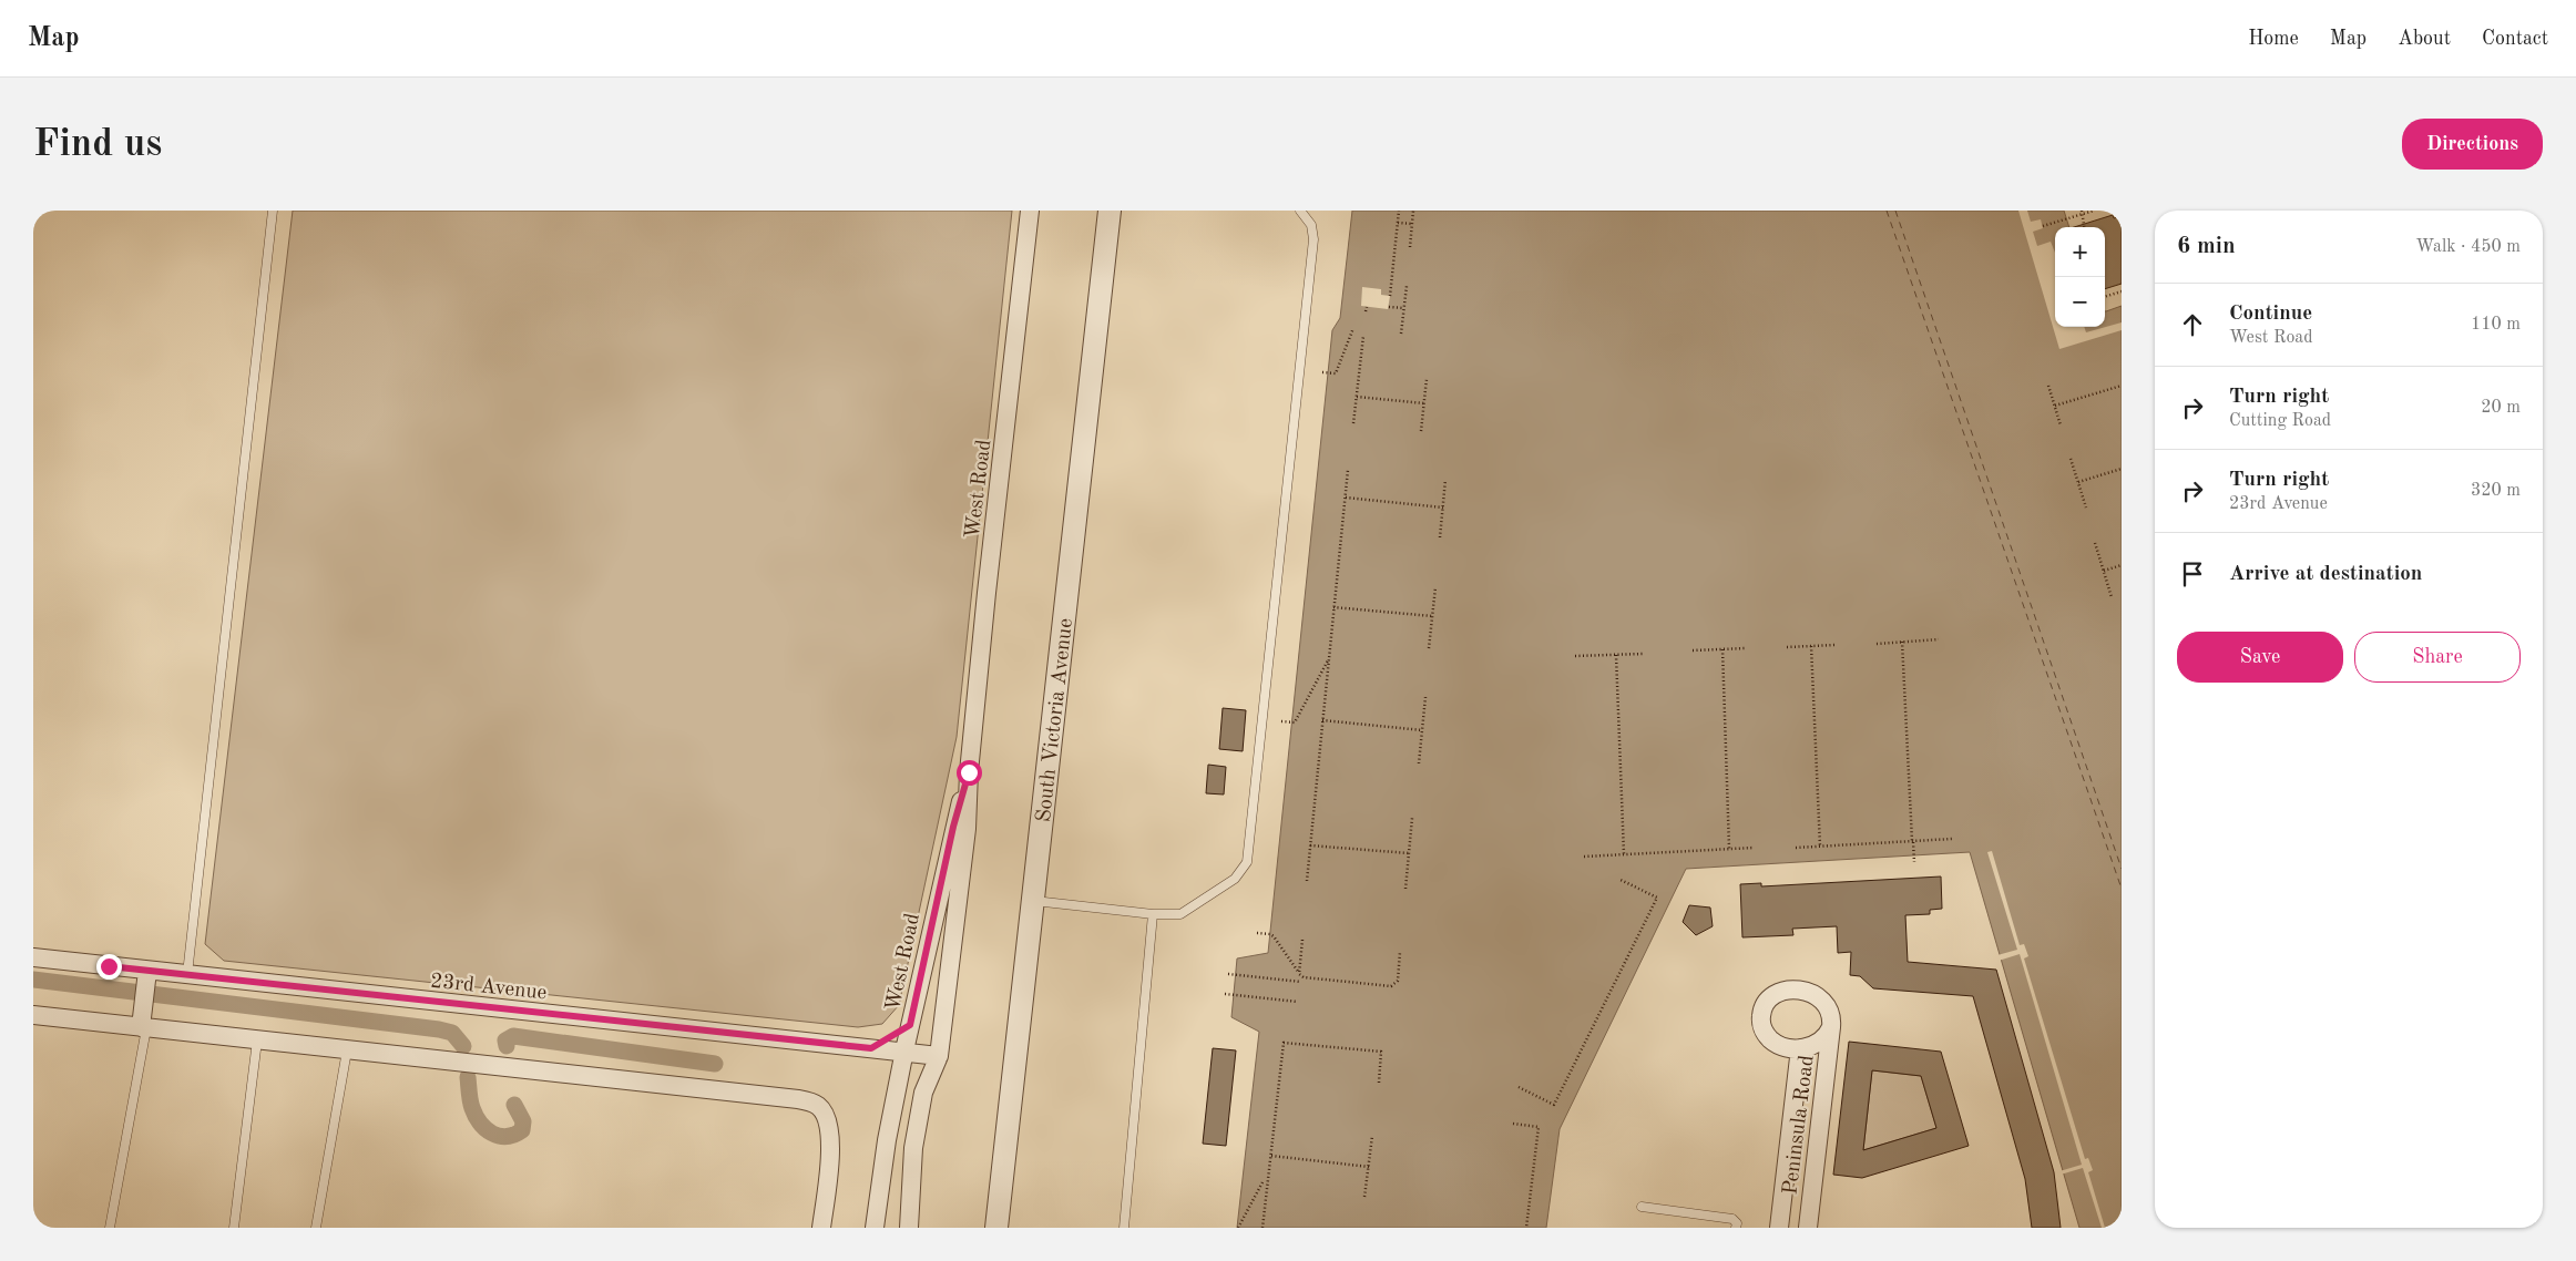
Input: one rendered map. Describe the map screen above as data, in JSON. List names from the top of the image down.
{
  "streets": {
    "street": [
      "West Road",
      "South Victoria Avenue",
      "23rd Avenue",
      "Peninsula Road"
    ]
  },
  "crossings": [
    ["West Road", "23rd Avenue"]
  ],
  "page": {
    "header": "Map",
    "nav": [
      "Home",
      "Map",
      "About",
      "Contact"
    ],
    "buttons": [
      "Directions",
      ["Save", "Share"]
    ],
    "title": "Find us",
    "heading": ["6 min", "Walk · 450 m"],
    "map_buttons": ["+", "−"],
    "list": [
      ["Continue", "West Road", "110 m"],
      ["Turn right", "Cutting Road", "20 m"],
      ["Turn right", "23rd Avenue", "320 m"],
      "Arrive at destination"
    ]
  }
}
